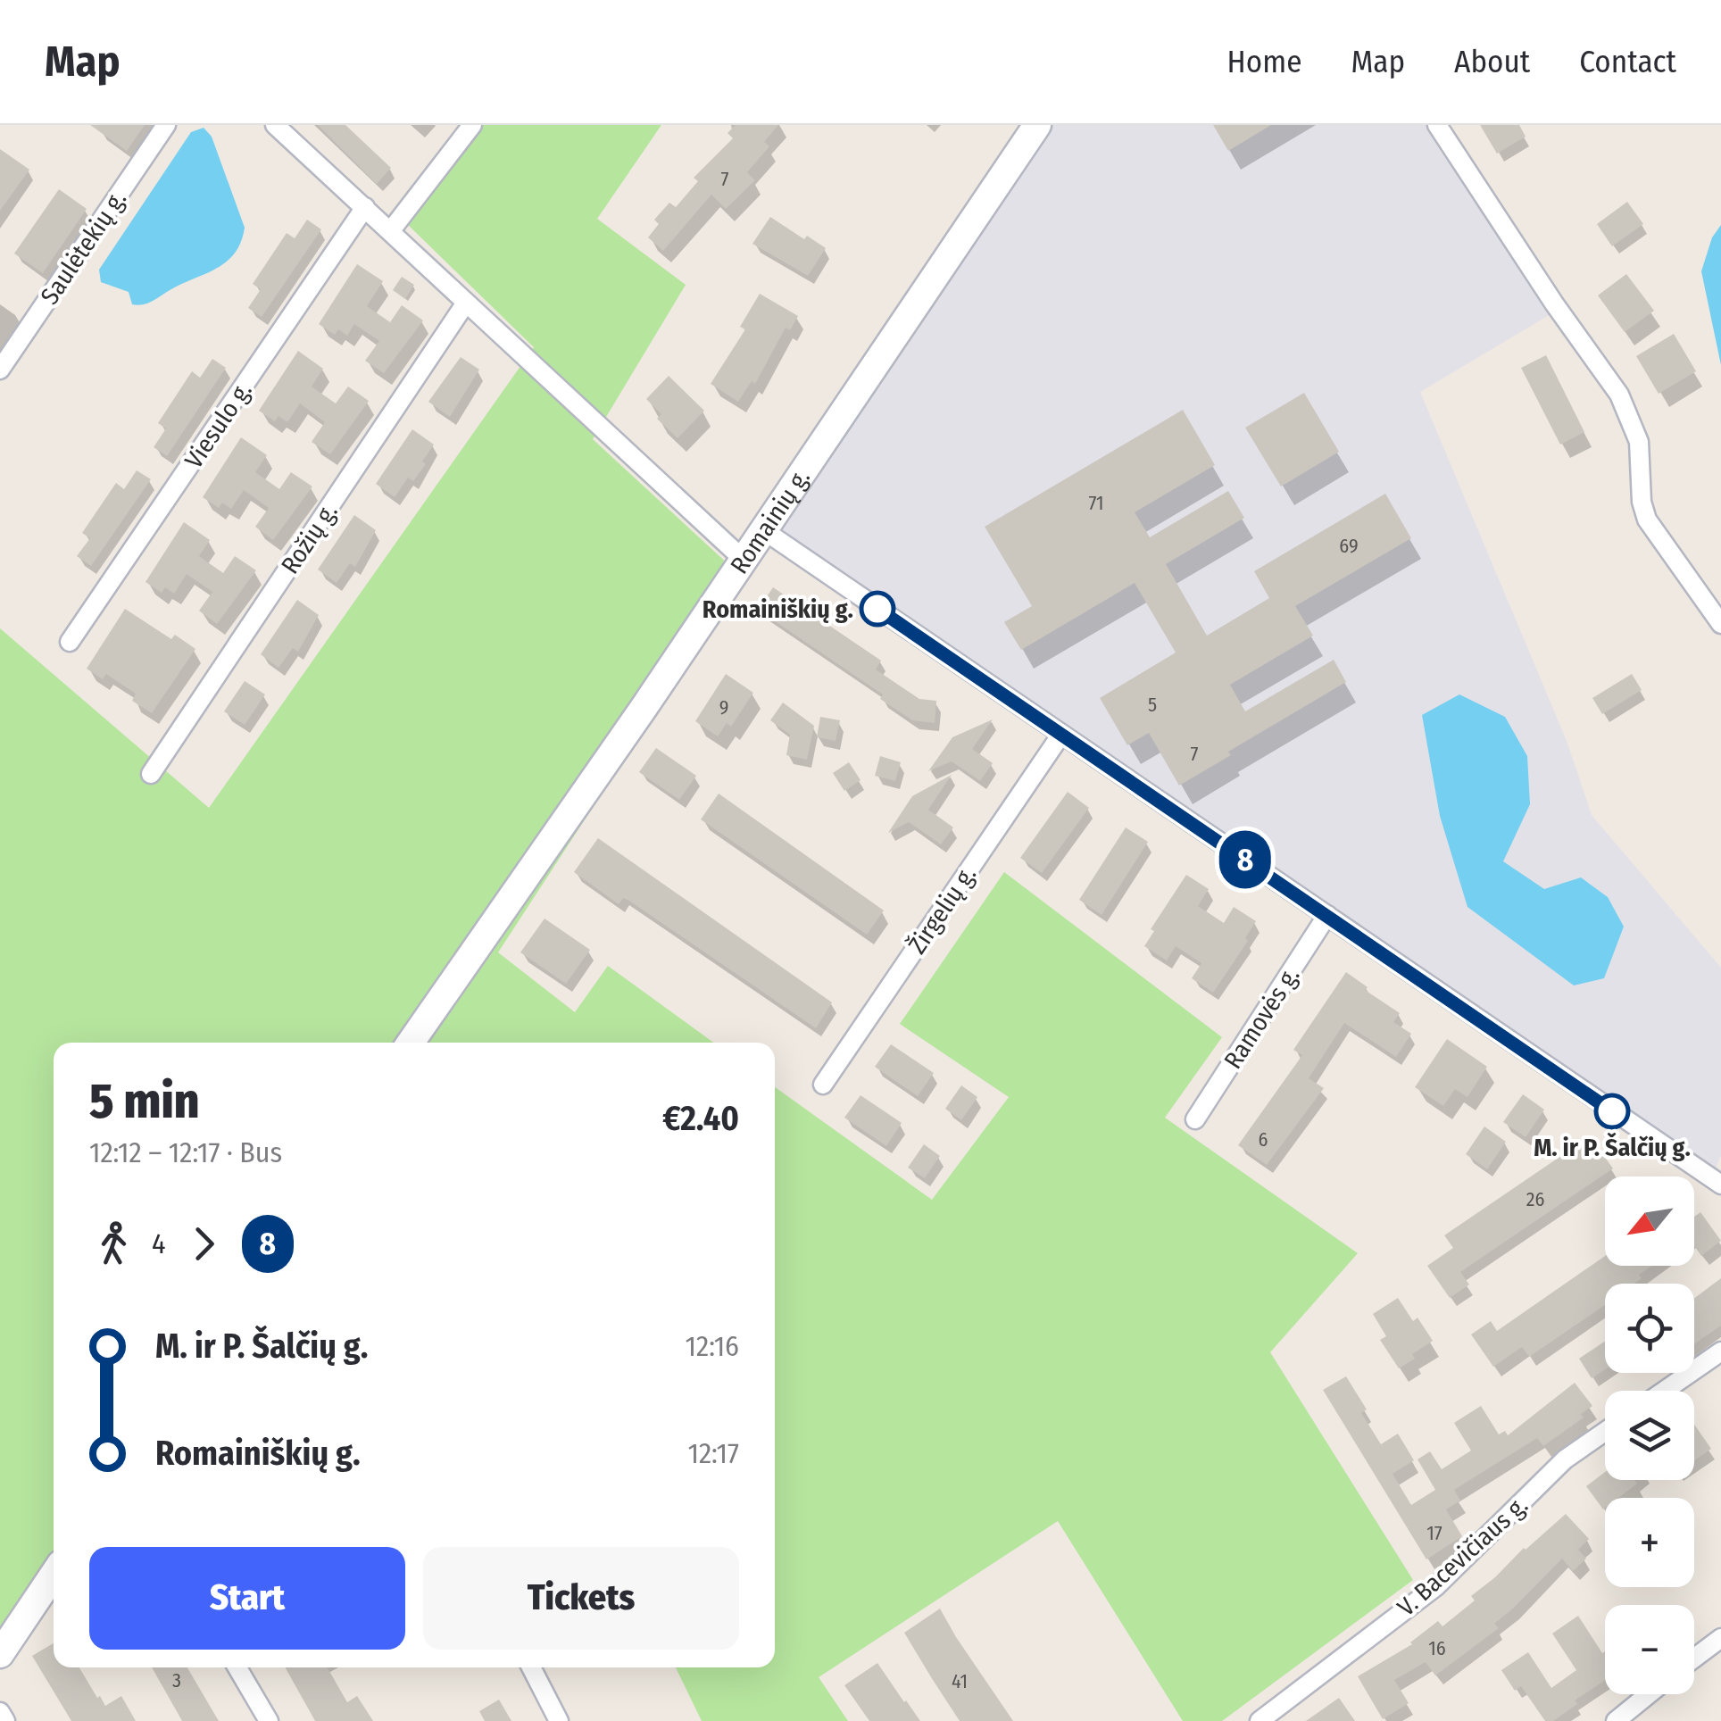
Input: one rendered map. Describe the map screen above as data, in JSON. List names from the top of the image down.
{
  "streets": {
    "main road": ["Romainių g."],
    "street": [
      "Saulėtekių g.",
      "Viesulo g.",
      "Rožių g.",
      "Žirgelių g.",
      "Ramovės g.",
      "V. Bacevičiaus g."
    ]
  },
  "places": ["Romainiškių g.", "M. ir P. Šalčių g."],
  "lines": ["bus line 8"],
  "house_numbers": [
    "7",
    "71",
    "69",
    "5",
    "9",
    "7",
    "6",
    "26",
    "17",
    "16",
    "3",
    "41"
  ],
  "north": "bottom left",
  "page": {
    "header": "Map",
    "nav": [
      "Home",
      "Map",
      "About",
      "Contact"
    ],
    "on_map": "8",
    "heading": ["5 min", "12:12 – 12:17 · Bus", "€2.40"],
    "map_buttons": ["+", "−"],
    "legs": ["4", "8"],
    "list": [
      {
        "name": "M. ir P. Šalčių g.",
        "value": "12:16"
      },
      {
        "name": "Romainiškių g.",
        "value": "12:17"
      }
    ],
    "buttons": ["Start", "Tickets"]
  }
}
